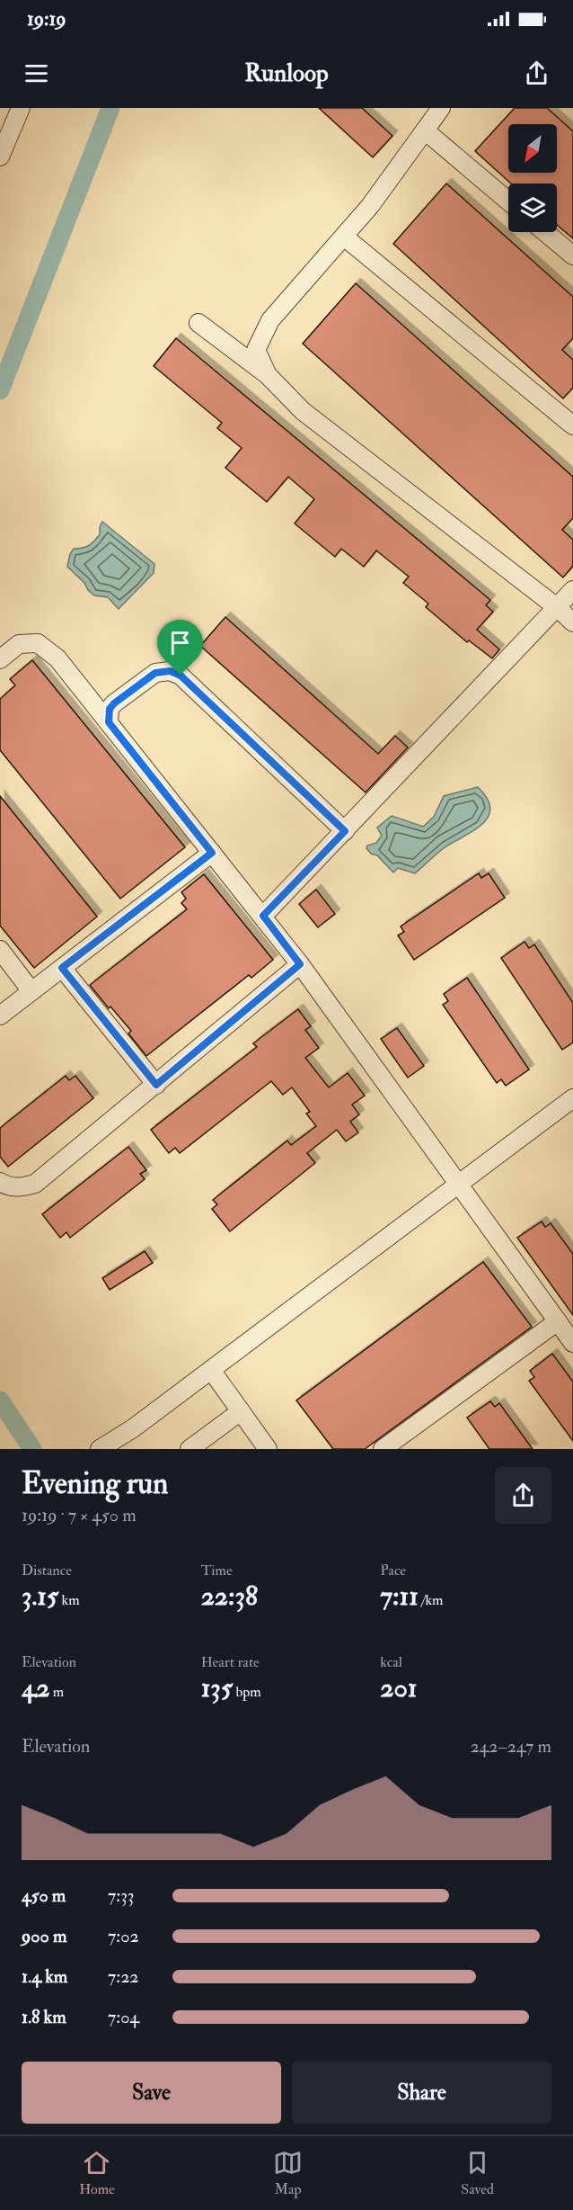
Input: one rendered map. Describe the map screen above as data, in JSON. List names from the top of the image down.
{
  "north": "bottom left",
  "page": {
    "status": "19:19",
    "header": "Runloop",
    "heading": ["Evening run", "19:19 · 7 × 450 m"],
    "stats": [
      ["Distance", "3.15 km"],
      ["Time", "22:38"],
      ["Pace", "7:11 /km"],
      ["Elevation", "42 m"],
      ["Heart rate", "135 bpm"],
      ["kcal", "201"]
    ],
    "chart": ["Elevation", "242–247 m"],
    "list": [
      {
        "name": "450 m",
        "note": "7:33"
      },
      {
        "name": "900 m",
        "note": "7:02"
      },
      {
        "name": "1.4 km",
        "note": "7:22"
      },
      {
        "name": "1.8 km",
        "note": "7:04"
      }
    ],
    "buttons": ["Save", "Share"],
    "tabs": ["Home", "Map", "Saved"]
  }
}
